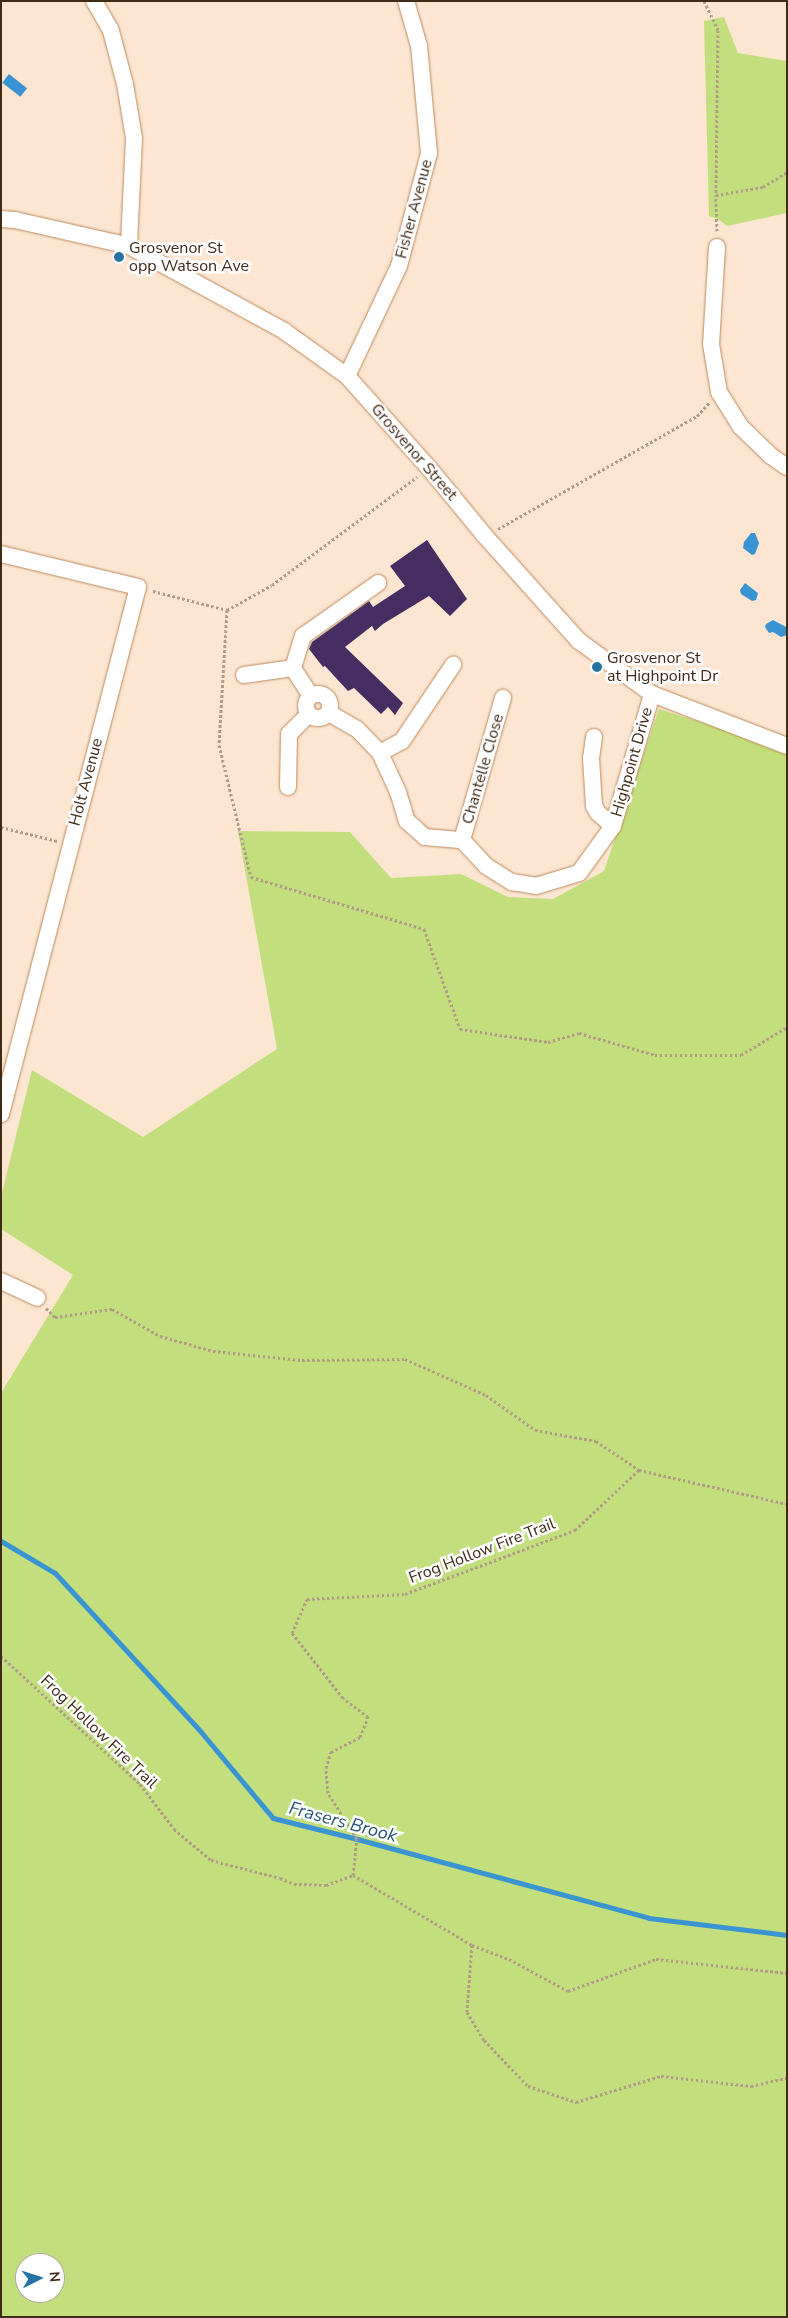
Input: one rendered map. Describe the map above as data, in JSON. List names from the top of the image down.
{
  "streets": {
    "street": [
      "Fisher Avenue",
      "Grosvenor Street",
      "Highpoint Drive",
      "Chantelle Close",
      "Holt Avenue"
    ],
    "path": ["Frog Hollow Fire Trail"]
  },
  "crossings": [
    ["Fisher Avenue", "Grosvenor Street"],
    ["Grosvenor Street", "Highpoint Drive"],
    ["Highpoint Drive", "Chantelle Close"]
  ],
  "water": ["Frasers Brook"],
  "places": ["Grosvenor St opp Watson Ave", "Grosvenor St at Highpoint Dr"],
  "north": "right"
}
